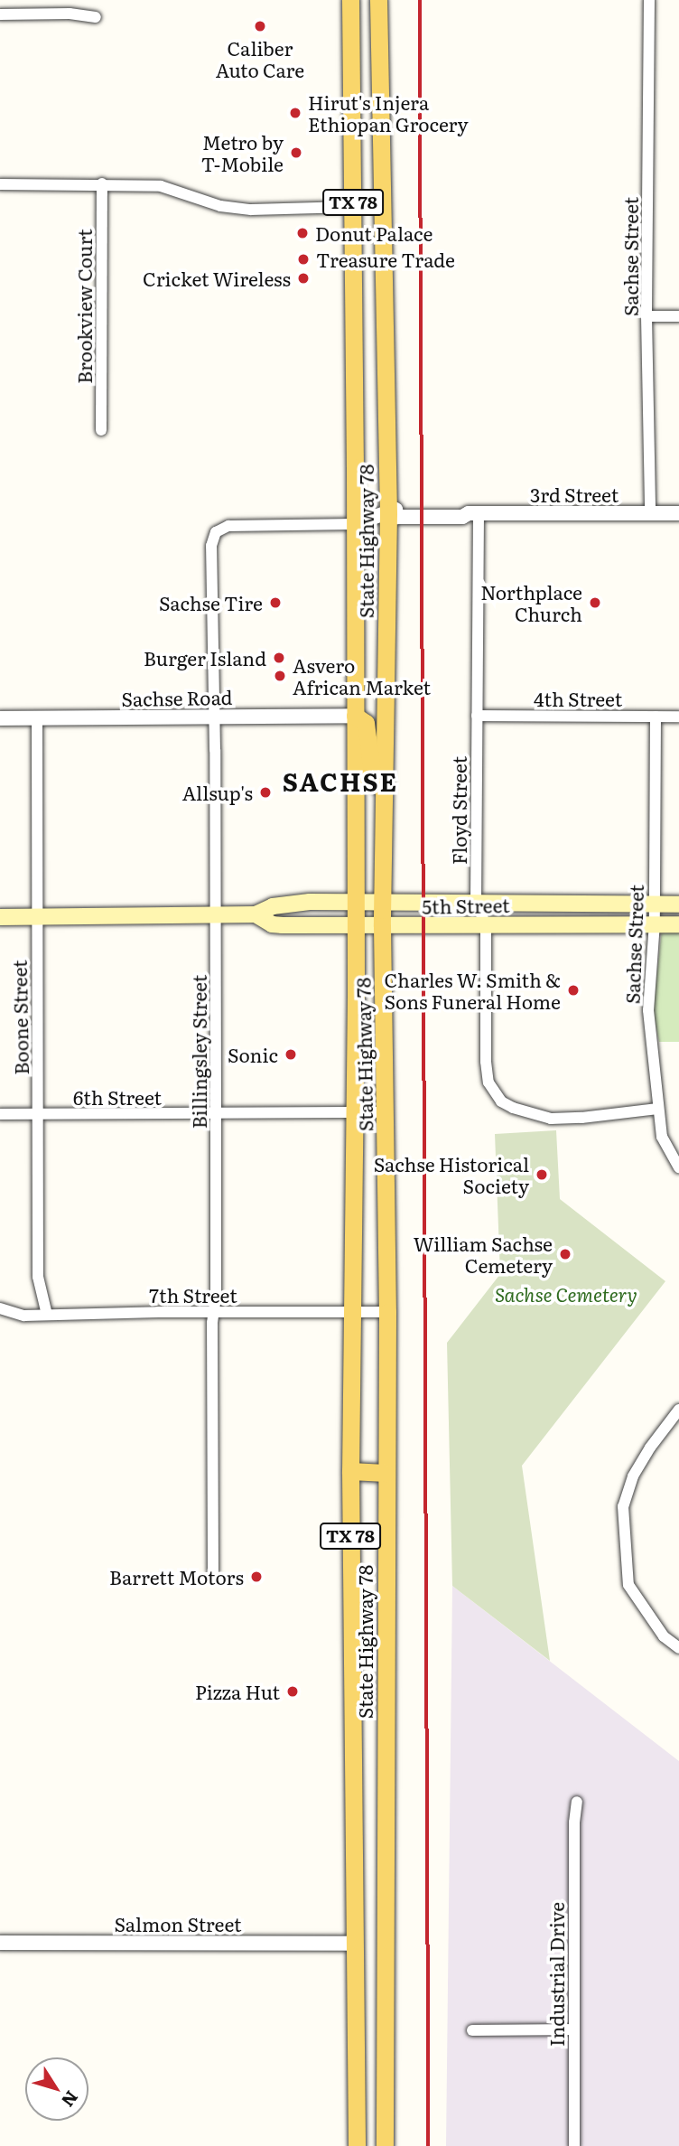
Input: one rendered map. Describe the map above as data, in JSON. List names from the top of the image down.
{
  "streets": {
    "main road": ["TX 78", "State Highway 78", "5th Street"],
    "street": [
      "Sachse Street",
      "Brookview Court",
      "3rd Street",
      "Sachse Road",
      "4th Street",
      "Floyd Street",
      "Boone Street",
      "Billingsley Street",
      "6th Street",
      "7th Street",
      "Salmon Street",
      "Industrial Drive"
    ]
  },
  "crossings": [
    ["Sachse Street", "3rd Street"],
    ["Sachse Street", "4th Street"],
    ["Sachse Street", "Floyd Street"],
    ["Sachse Street", "5th Street"],
    ["3rd Street", "State Highway 78"],
    ["3rd Street", "Floyd Street"],
    ["3rd Street", "Billingsley Street"],
    ["State Highway 78", "Sachse Road"],
    ["State Highway 78", "5th Street"],
    ["State Highway 78", "6th Street"],
    ["State Highway 78", "7th Street"],
    ["State Highway 78", "Salmon Street"],
    ["Sachse Road", "Boone Street"],
    ["Sachse Road", "Billingsley Street"],
    ["4th Street", "Floyd Street"],
    ["Floyd Street", "5th Street"],
    ["5th Street", "Boone Street"],
    ["5th Street", "Billingsley Street"],
    ["Boone Street", "6th Street"],
    ["Boone Street", "7th Street"],
    ["Billingsley Street", "6th Street"],
    ["Billingsley Street", "7th Street"]
  ],
  "districts": ["SACHSE"],
  "parks": ["Sachse Cemetery"],
  "places": [
    "Caliber Auto Care",
    "Hirut's Injera Ethiopan Grocery",
    "Metro by T-Mobile",
    "Donut Palace",
    "Treasure Trade",
    "Cricket Wireless",
    "Sachse Tire",
    "Northplace Church",
    "Burger Island",
    "Asvero African Market",
    "Allsup's",
    "Charles W. Smith & Sons Funeral Home",
    "Sonic",
    "Sachse Historical Society",
    "William Sachse Cemetery",
    "Barrett Motors",
    "Pizza Hut"
  ],
  "north": "bottom right"
}
